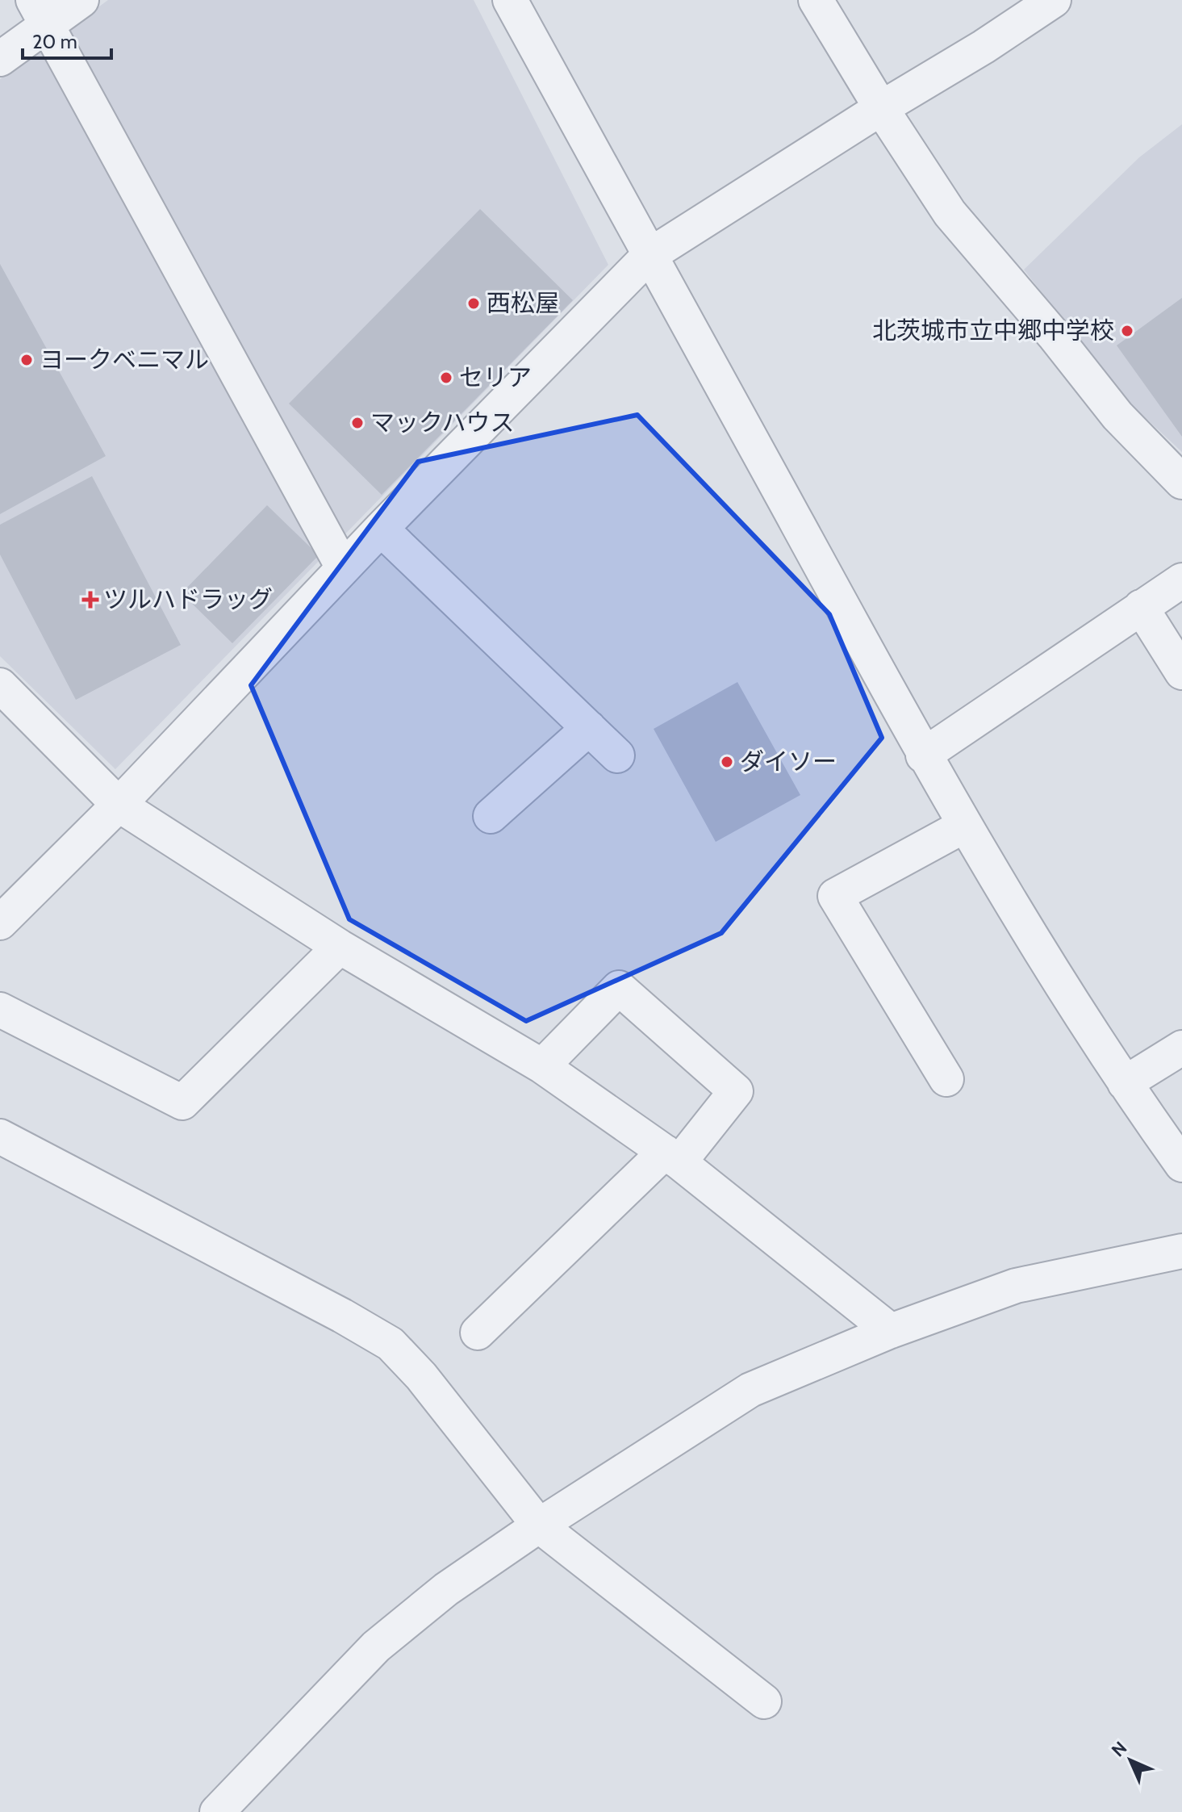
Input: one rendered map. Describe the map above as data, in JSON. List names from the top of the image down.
{
  "places": {
    "other": [
      "西松屋",
      "北茨城市立中郷中学校",
      "ヨークベニマル",
      "セリア",
      "マックハウス",
      "ダイソー"
    ],
    "health": ["ツルハドラッグ"]
  },
  "scale_bar": "20 m",
  "north": "top left"
}
